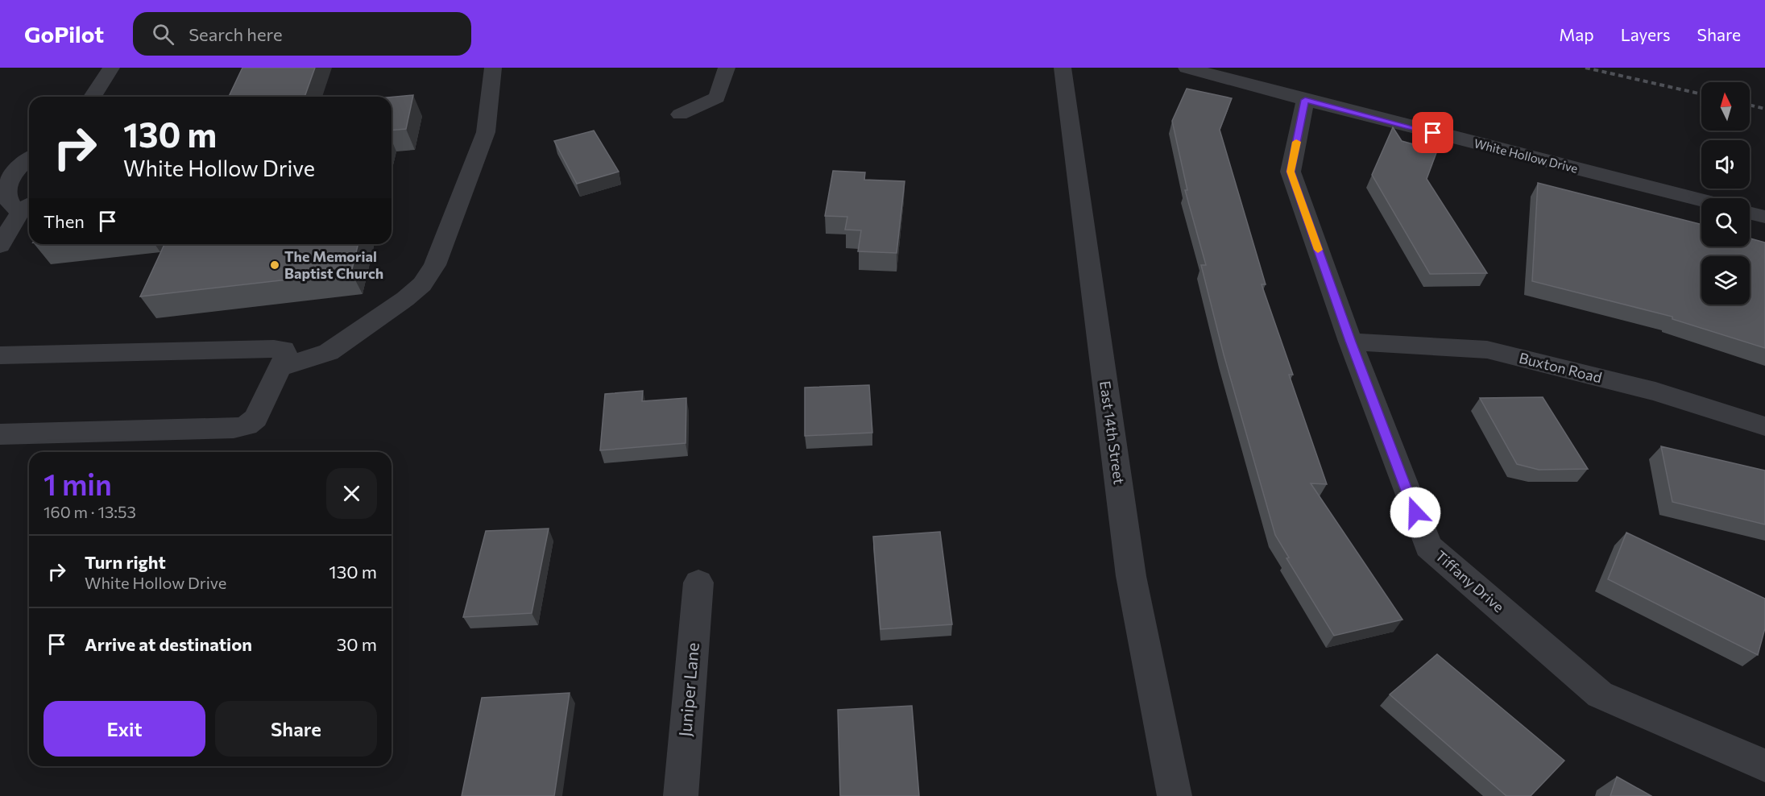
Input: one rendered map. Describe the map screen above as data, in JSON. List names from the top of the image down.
{
  "streets": {
    "street": [
      "White Hollow Drive",
      "Buxton Road",
      "East 14th Street",
      "Tiffany Drive",
      "Juniper Lane"
    ]
  },
  "crossings": [
    ["White Hollow Drive", "Tiffany Drive"],
    ["Buxton Road", "Tiffany Drive"]
  ],
  "places": ["The Memorial Baptist Church"],
  "north": "top",
  "page": {
    "header": "GoPilot",
    "search": "Search here",
    "nav": ["Map", "Layers", "Share"],
    "turn": ["130 m", "White Hollow Drive"],
    "then": "Then",
    "heading": ["1 min", "160 m · 13:53"],
    "list": [
      {
        "name": "Turn right",
        "note": "White Hollow Drive",
        "value": "130 m"
      },
      {
        "name": "Arrive at destination",
        "value": "30 m"
      }
    ],
    "buttons": ["Exit", "Share"]
  }
}
